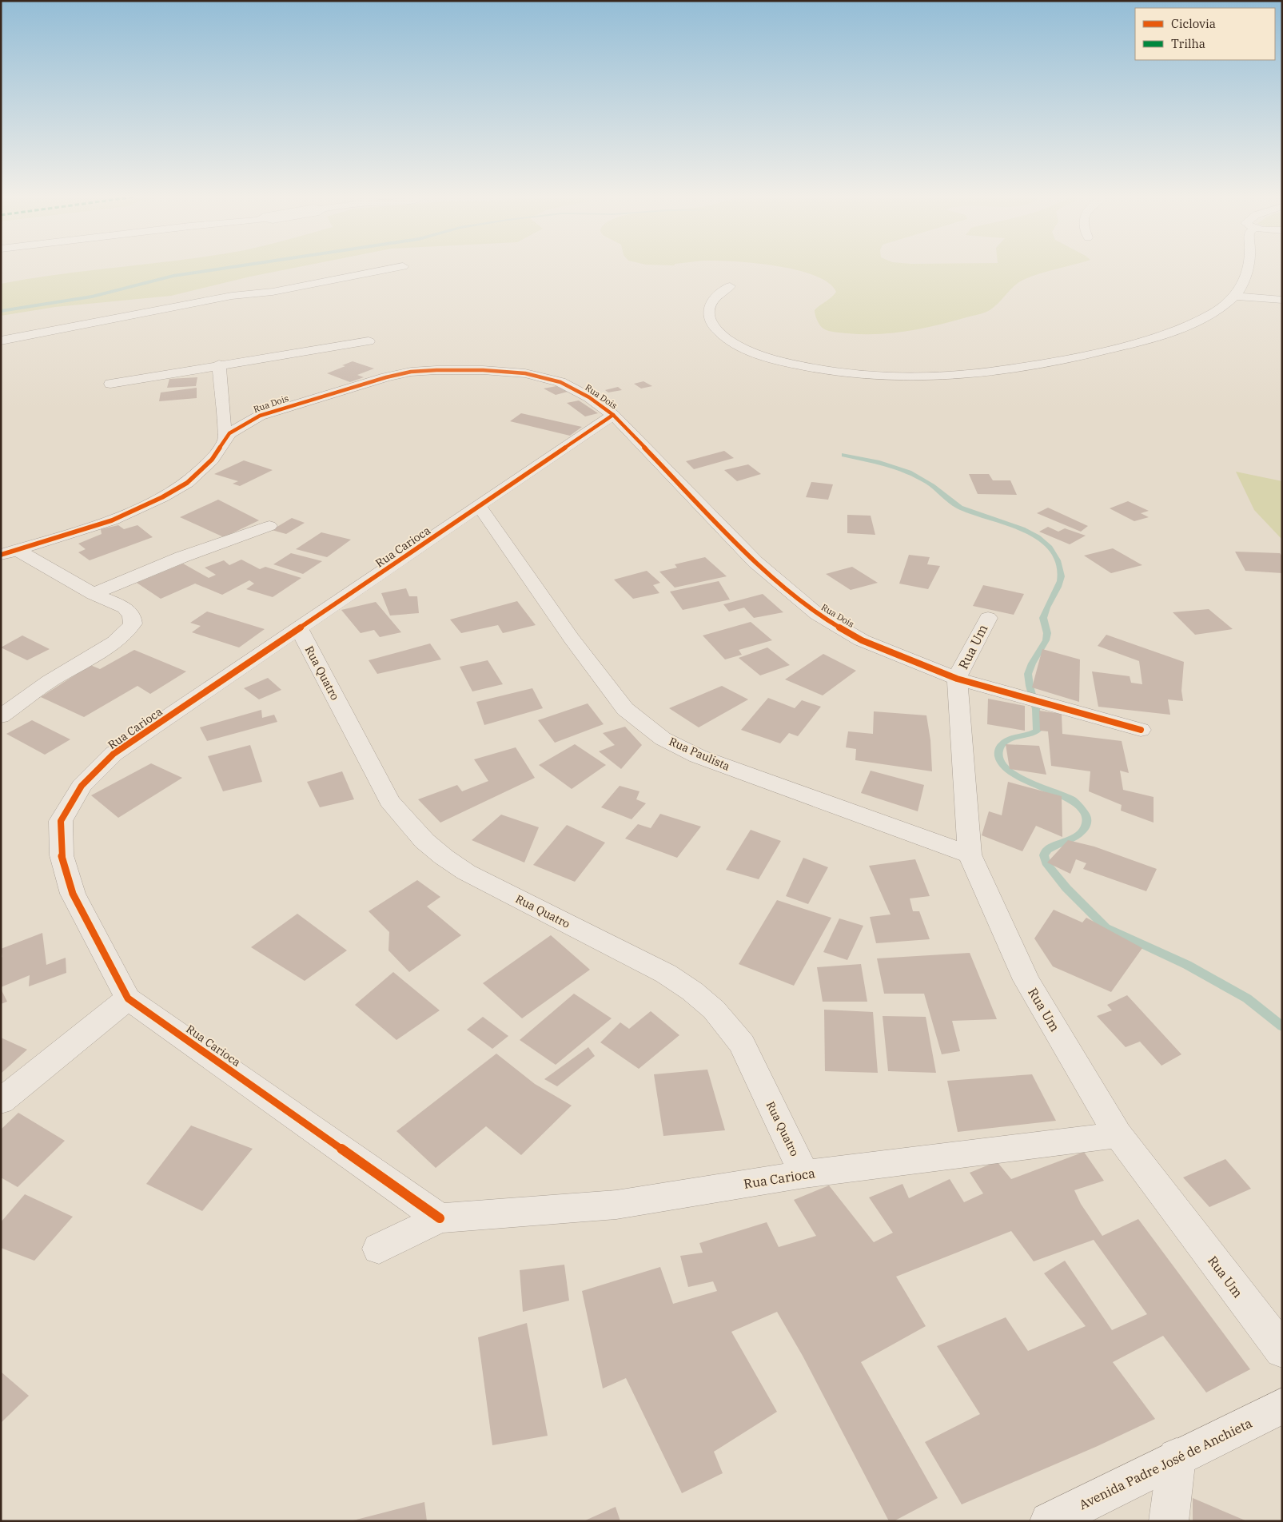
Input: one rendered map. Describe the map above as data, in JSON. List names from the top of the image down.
{
  "streets": {
    "street": [
      "Rua Dois",
      "Rua Carioca",
      "Rua Um",
      "Rua Quatro",
      "Rua Paulista",
      "Avenida Padre José de Anchieta"
    ]
  },
  "crossings": [
    ["Rua Dois", "Rua Carioca"],
    ["Rua Dois", "Rua Um"],
    ["Rua Carioca", "Rua Um"],
    ["Rua Carioca", "Rua Quatro"],
    ["Rua Carioca", "Rua Paulista"],
    ["Rua Um", "Rua Paulista"]
  ],
  "legend": ["Ciclovia", "Trilha"]
}
